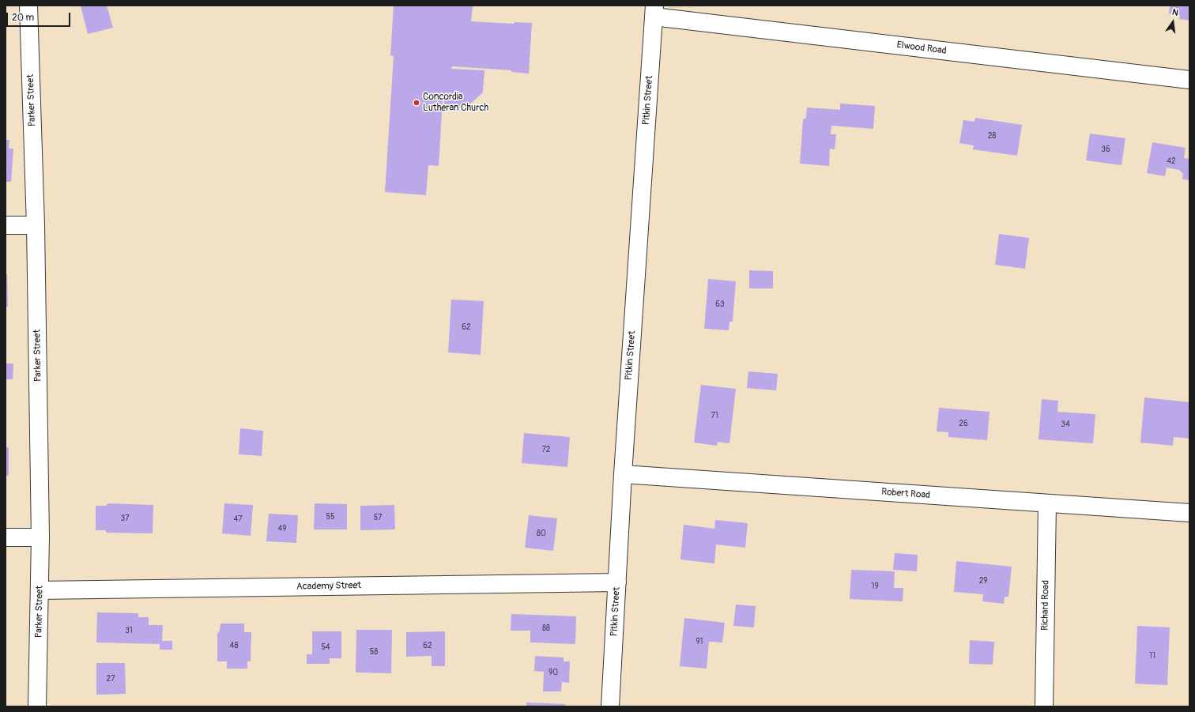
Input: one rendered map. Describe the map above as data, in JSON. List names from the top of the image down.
{
  "streets": {
    "street": [
      "Elwood Road",
      "Parker Street",
      "Pitkin Street",
      "Robert Road",
      "Academy Street",
      "Richard Road"
    ]
  },
  "crossings": [
    ["Elwood Road", "Pitkin Street"],
    ["Parker Street", "Academy Street"],
    ["Pitkin Street", "Robert Road"],
    ["Pitkin Street", "Academy Street"],
    ["Robert Road", "Richard Road"]
  ],
  "places": ["Concordia Lutheran Church"],
  "house_numbers": [
    "28",
    "36",
    "42",
    "63",
    "62",
    "71",
    "26",
    "34",
    "72",
    "55",
    "57",
    "37",
    "47",
    "49",
    "80",
    "29",
    "19",
    "88",
    "31",
    "91",
    "48",
    "62",
    "54",
    "58",
    "11",
    "90",
    "27"
  ],
  "scale_bar": "20 m",
  "north": "top"
}
